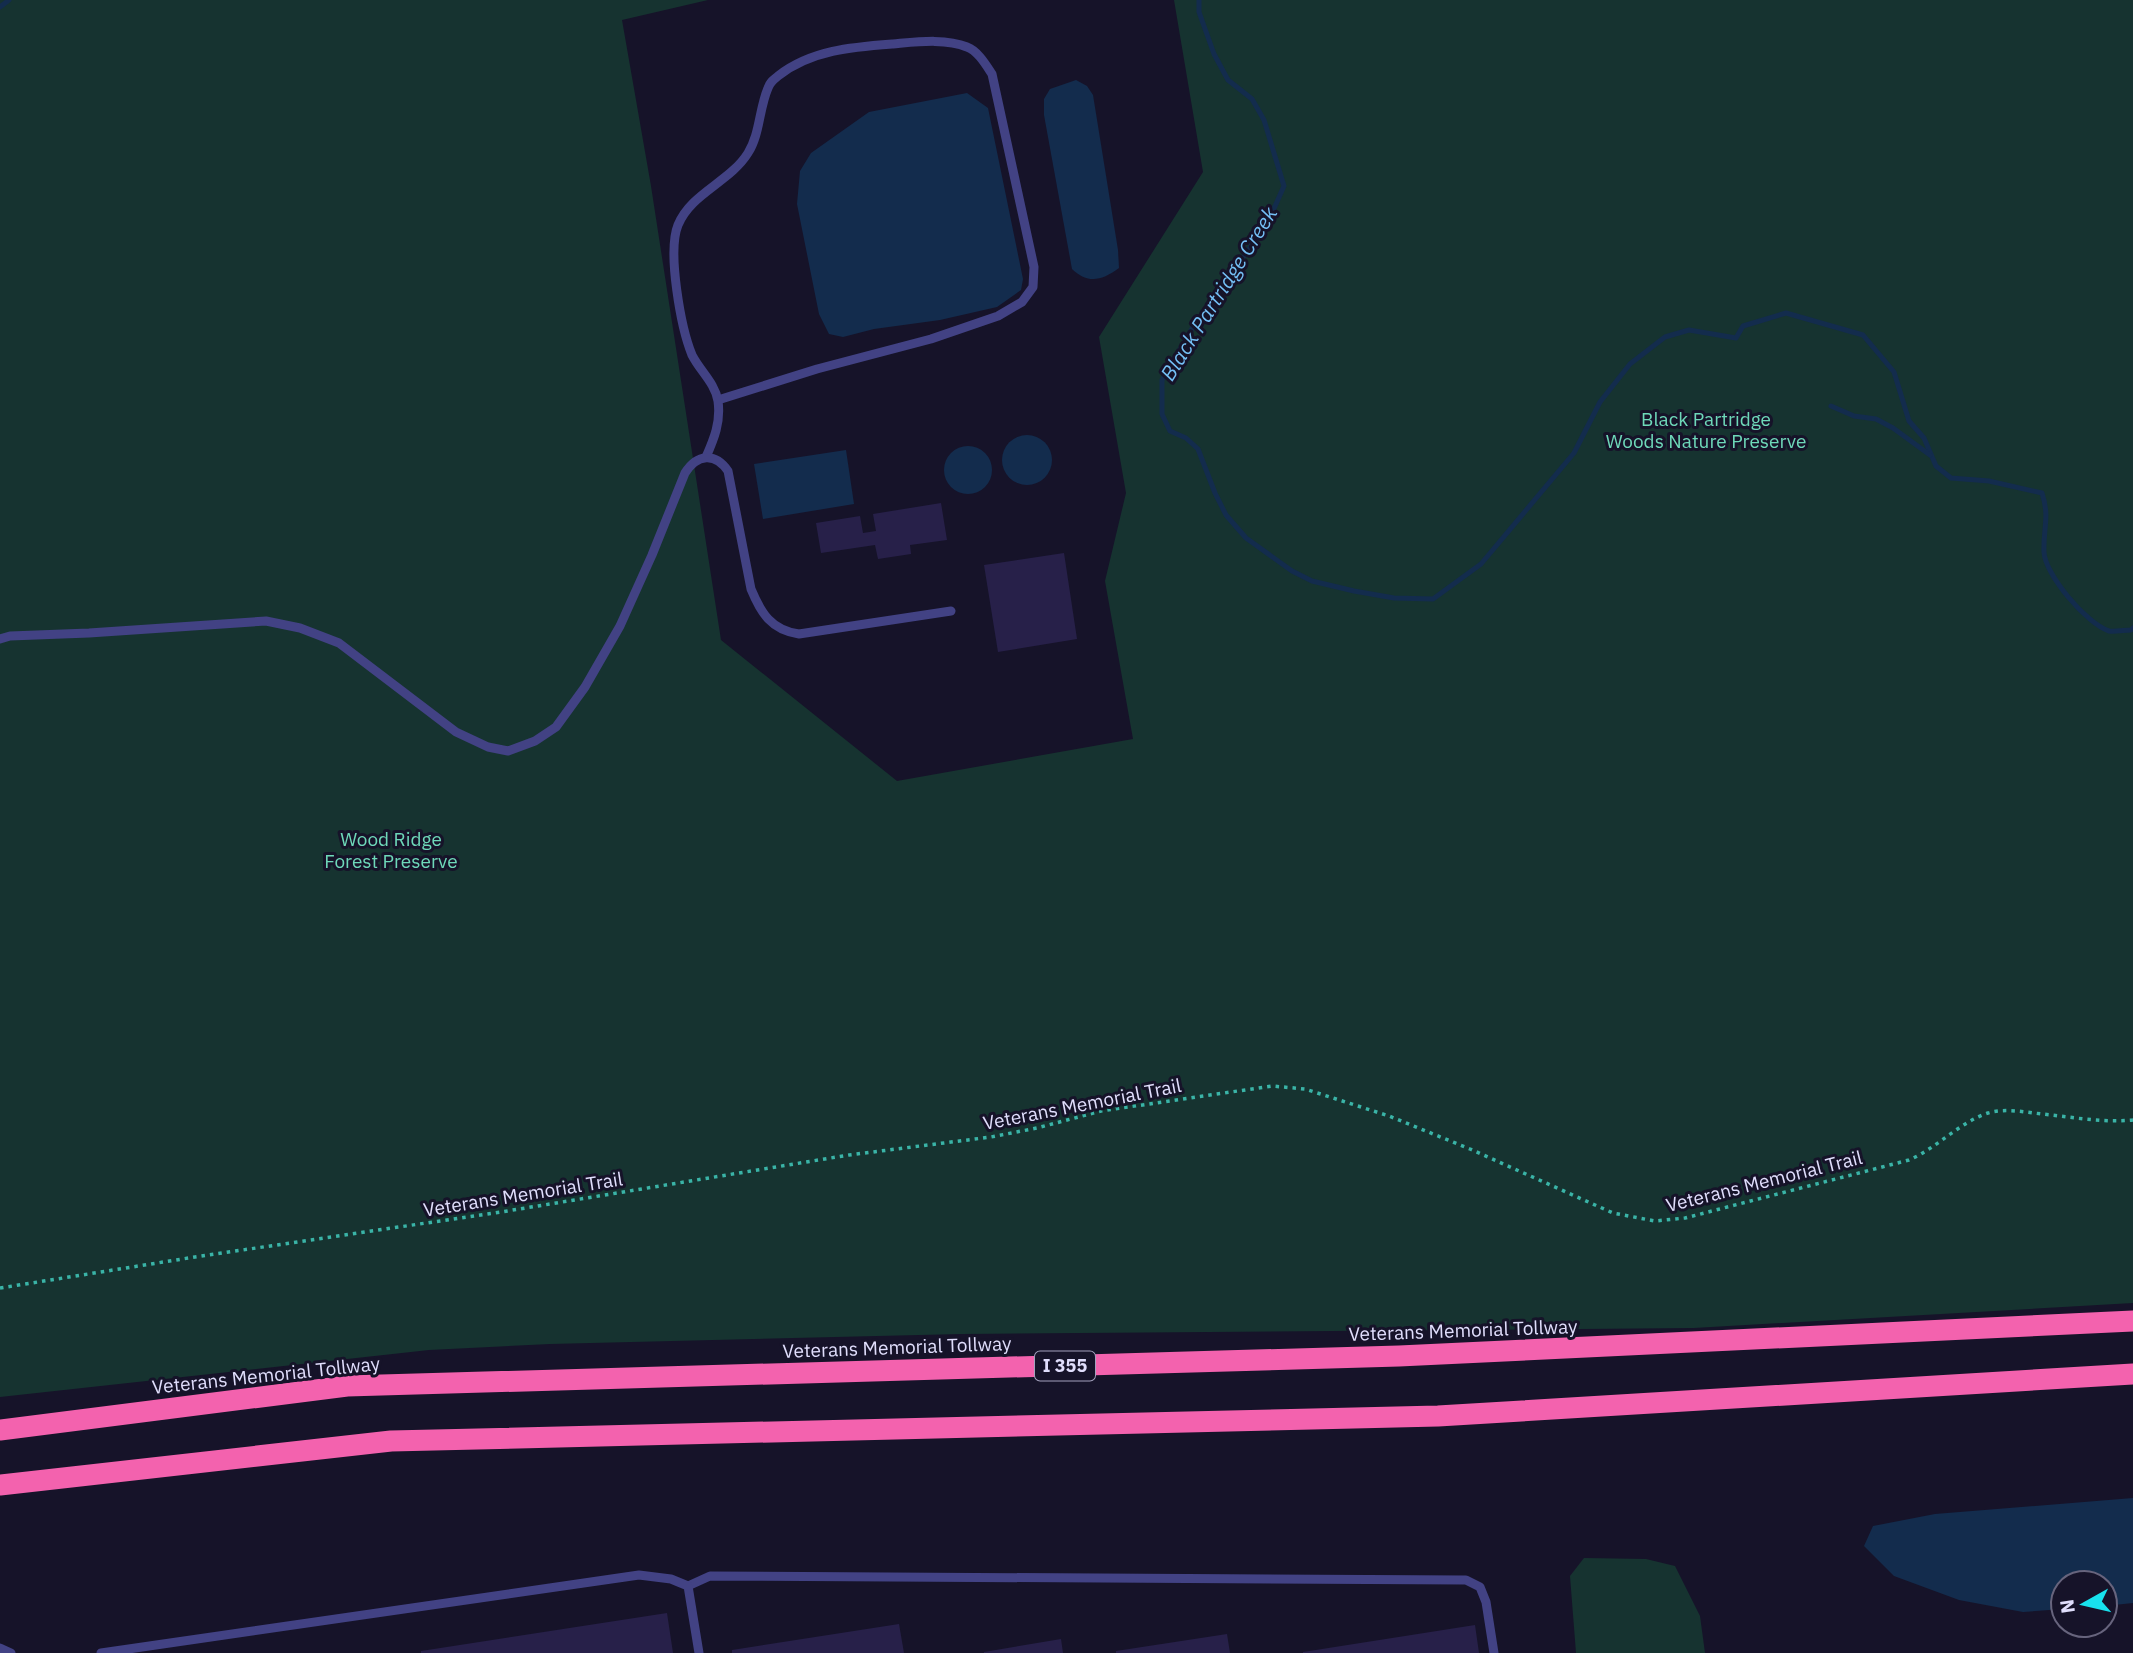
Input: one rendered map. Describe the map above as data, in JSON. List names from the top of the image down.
{
  "streets": {
    "highway": ["Veterans Memorial Tollway", "I 355"],
    "path": ["Veterans Memorial Trail"]
  },
  "water": ["Black Partridge Creek"],
  "parks": ["Black Partridge Woods Nature Preserve", "Wood Ridge Forest Preserve"],
  "north": "left"
}
